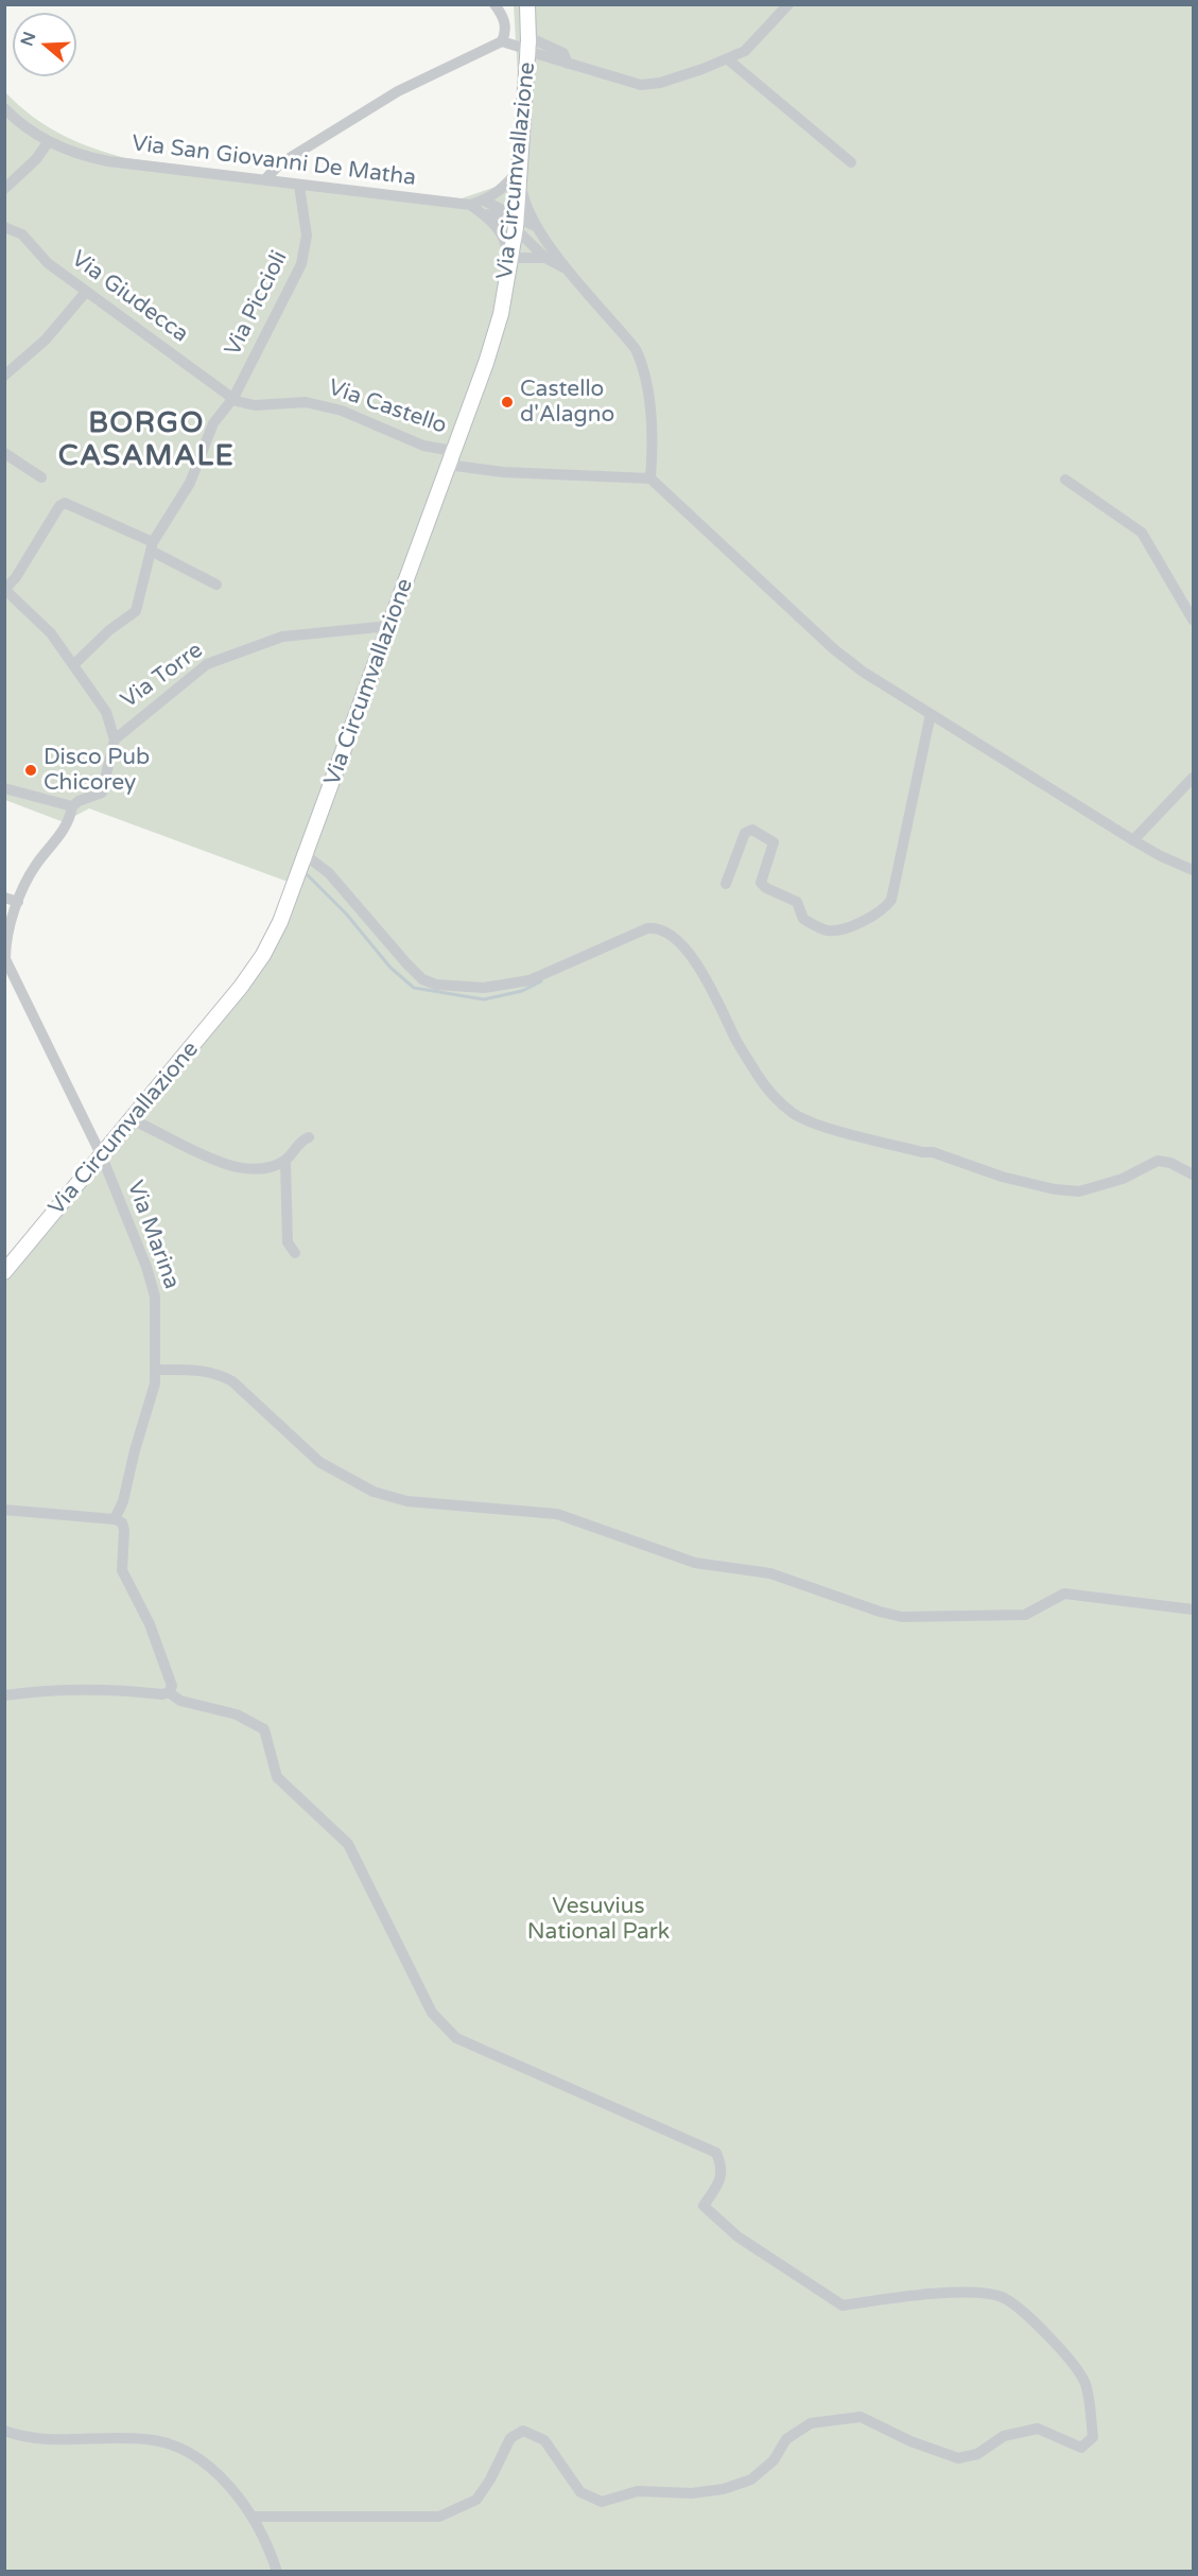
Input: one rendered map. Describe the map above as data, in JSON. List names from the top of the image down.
{
  "streets": {
    "main road": ["Via Circumvallazione"],
    "street": [
      "Via San Giovanni De Matha",
      "Via Giudecca",
      "Via Piccioli",
      "Via Castello",
      "Via Torre",
      "Via Marina"
    ]
  },
  "crossings": [
    ["Via San Giovanni De Matha", "Via Circumvallazione"],
    ["Via San Giovanni De Matha", "Via Piccioli"],
    ["Via Circumvallazione", "Via Castello"],
    ["Via Circumvallazione", "Via Torre"],
    ["Via Circumvallazione", "Via Marina"],
    ["Via Giudecca", "Via Piccioli"],
    ["Via Giudecca", "Via Castello"],
    ["Via Piccioli", "Via Castello"]
  ],
  "districts": ["BORGO CASAMALE"],
  "parks": ["Vesuvius National Park"],
  "places": ["Castello d'Alagno", "Disco Pub Chicorey"],
  "north": "left"
}
